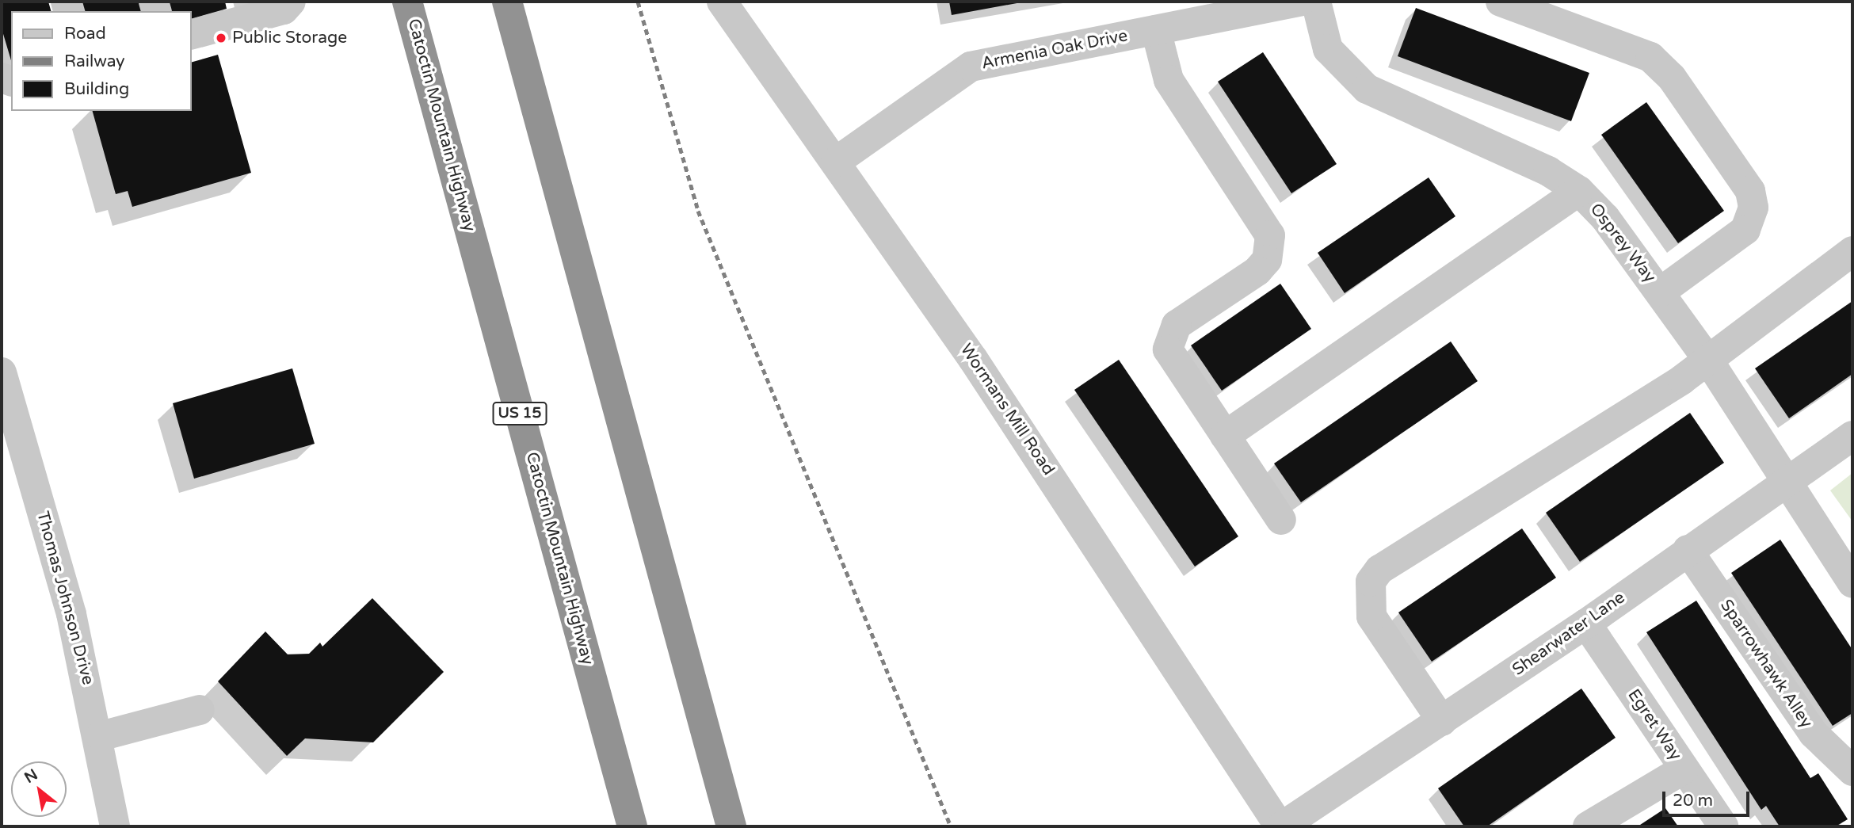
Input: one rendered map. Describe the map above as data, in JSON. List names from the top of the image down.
{
  "streets": {
    "highway": ["Catoctin Mountain Highway", "US 15"],
    "street": [
      "Armenia Oak Drive",
      "Osprey Way",
      "Wormans Mill Road",
      "Thomas Johnson Drive",
      "Shearwater Lane",
      "Sparrowhawk Alley",
      "Egret Way"
    ]
  },
  "crossings": [
    ["Armenia Oak Drive", "Wormans Mill Road"],
    ["Osprey Way", "Shearwater Lane"],
    ["Wormans Mill Road", "Shearwater Lane"],
    ["Shearwater Lane", "Sparrowhawk Alley"],
    ["Shearwater Lane", "Egret Way"]
  ],
  "places": ["Public Storage"],
  "legend": ["Road", "Railway", "Building"],
  "scale_bar": "20 m",
  "north": "top left"
}
